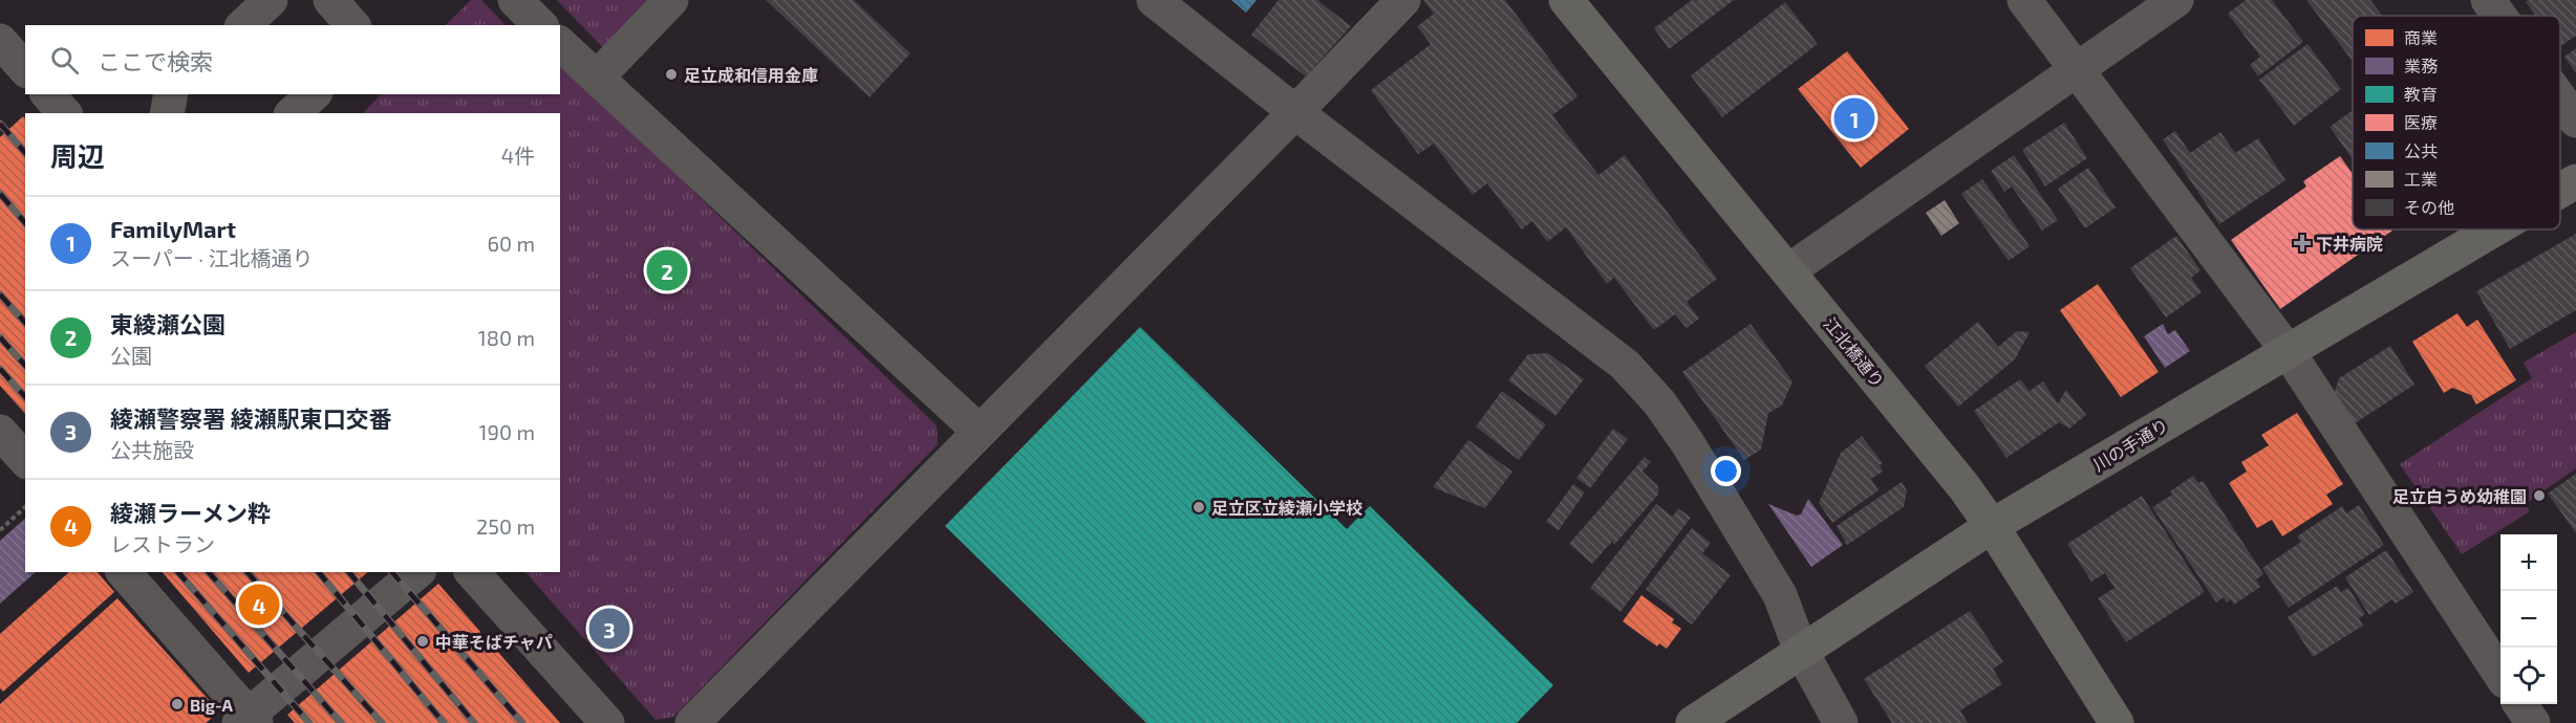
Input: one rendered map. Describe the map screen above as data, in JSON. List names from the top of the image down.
{
  "streets": {
    "main road": ["江北橋通り", "川の手通り"]
  },
  "crossings": [
    ["江北橋通り", "川の手通り"]
  ],
  "places": {
    "other": [
      "足立成和信用金庫",
      "足立白うめ幼稚園",
      "足立区立綾瀬小学校",
      "中華そばチャパ",
      "Big-A"
    ],
    "health": ["下井病院"]
  },
  "legend": [
    "商業",
    "業務",
    "教育",
    "医療",
    "公共",
    "工業",
    "その他"
  ],
  "page": {
    "search": "ここで検索",
    "pins": [
      "1",
      "2",
      "4",
      "3"
    ],
    "heading": ["周辺", "4件"],
    "list": [
      {
        "mark": "1",
        "name": "FamilyMart",
        "note": "スーパー · 江北橋通り",
        "value": "60 m"
      },
      {
        "mark": "2",
        "name": "東綾瀬公園",
        "note": "公園",
        "value": "180 m"
      },
      {
        "mark": "3",
        "name": "綾瀬警察署 綾瀬駅東口交番",
        "note": "公共施設",
        "value": "190 m"
      },
      {
        "mark": "4",
        "name": "綾瀬ラーメン粋",
        "note": "レストラン",
        "value": "250 m"
      }
    ],
    "map_buttons": ["+", "−"]
  }
}
